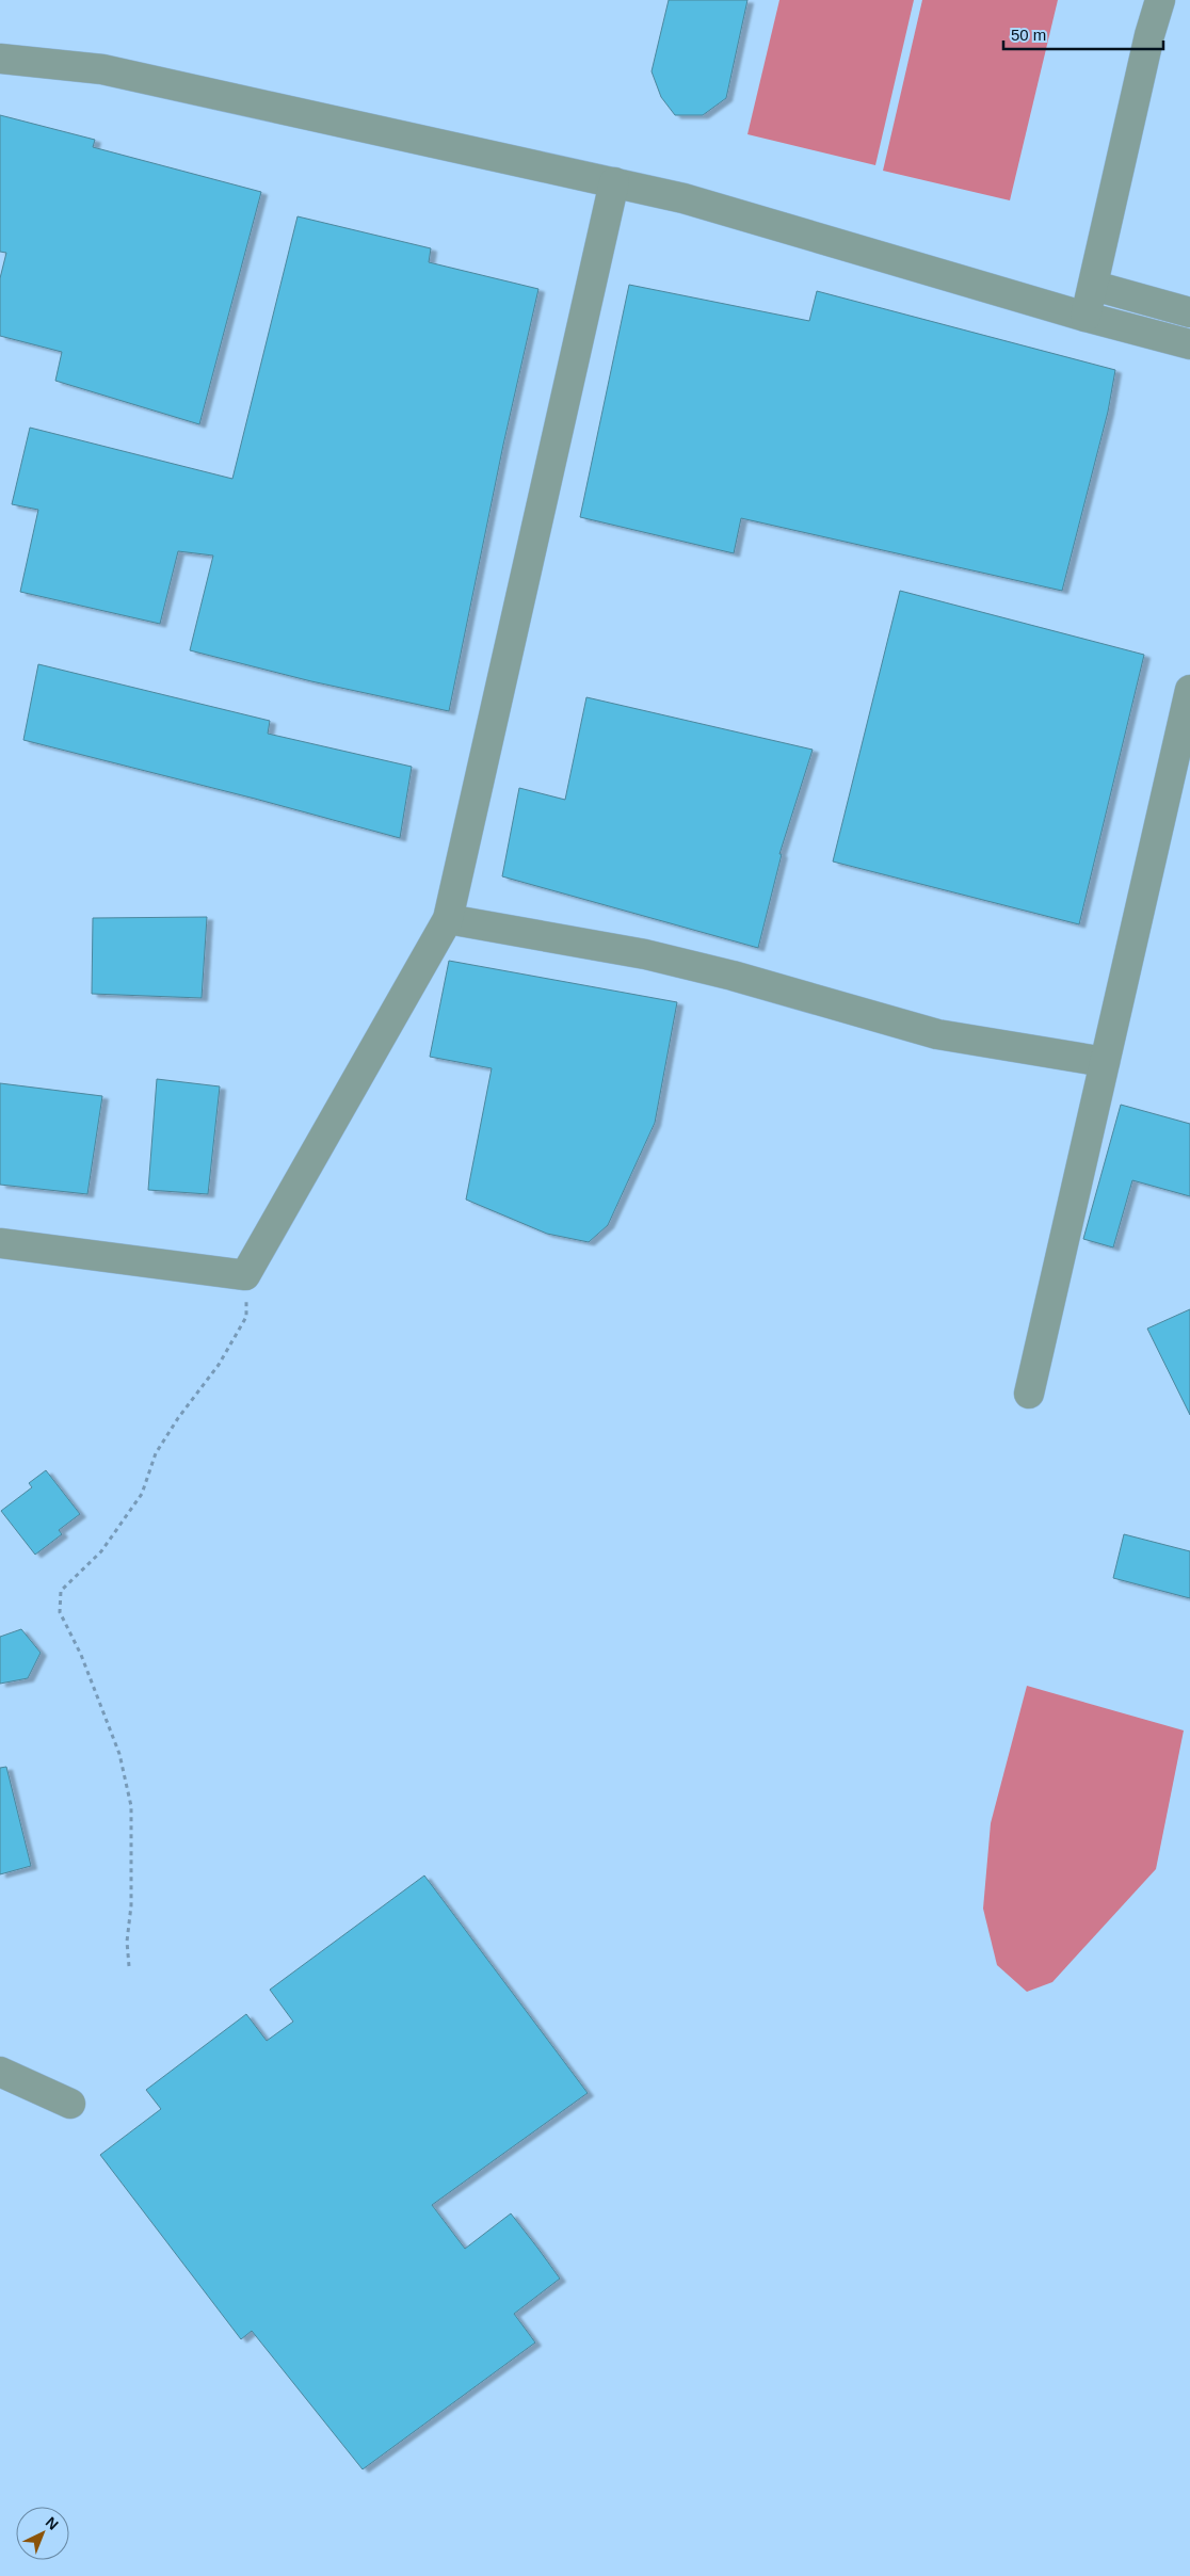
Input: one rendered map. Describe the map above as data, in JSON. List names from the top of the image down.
{
  "scale_bar": "50 m",
  "north": "top right"
}
